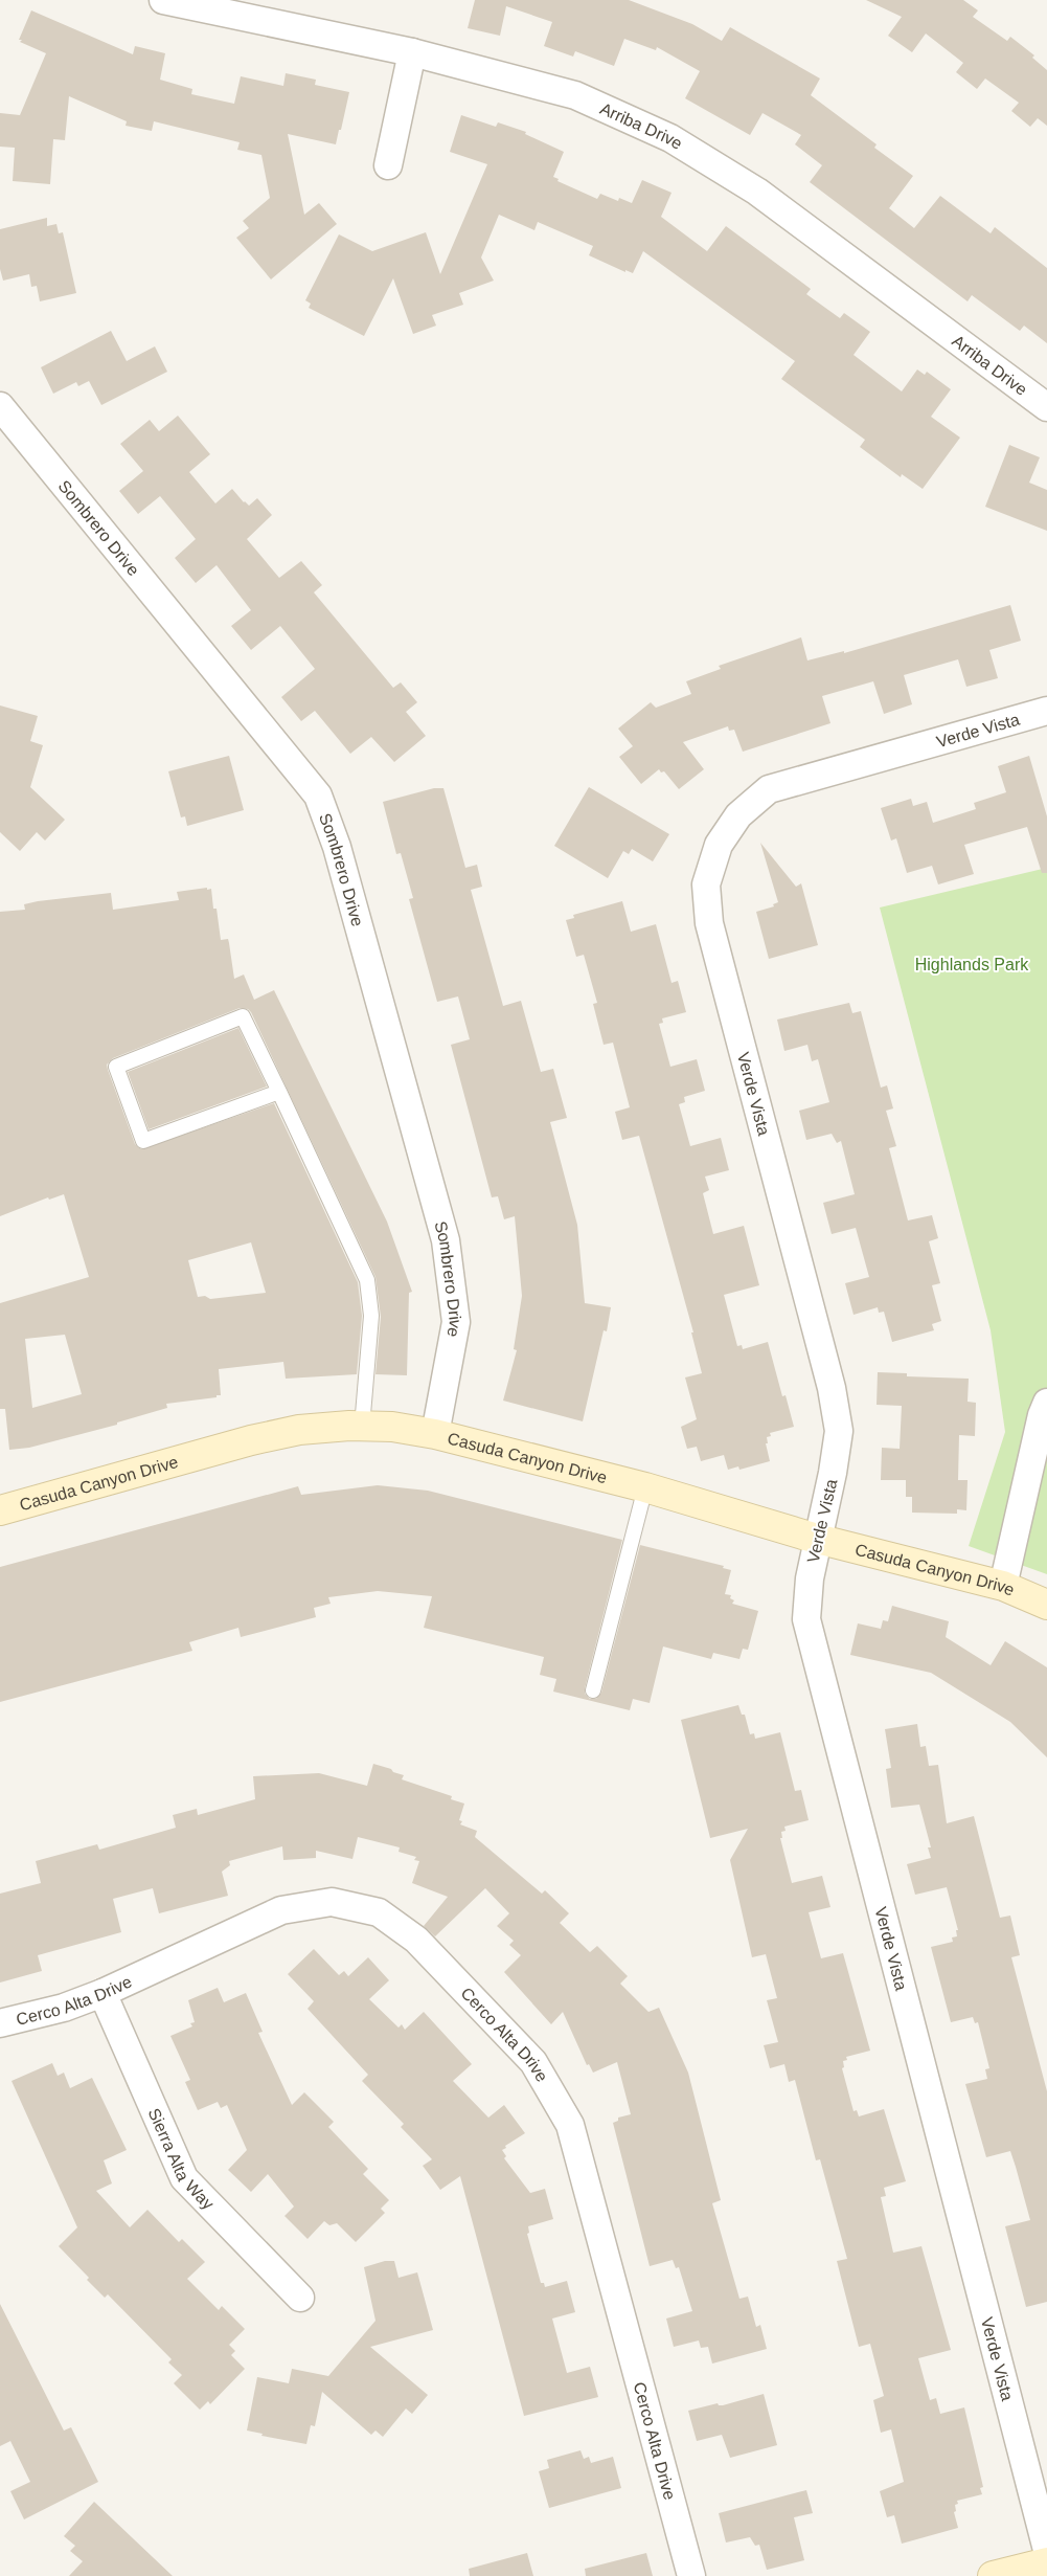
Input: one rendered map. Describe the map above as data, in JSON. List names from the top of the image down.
{
  "streets": {
    "street": [
      "Arriba Drive",
      "Sombrero Drive",
      "Verde Vista",
      "Casuda Canyon Drive",
      "Cerco Alta Drive",
      "Sierra Alta Way"
    ]
  },
  "crossings": [
    ["Sombrero Drive", "Casuda Canyon Drive"],
    ["Verde Vista", "Casuda Canyon Drive"],
    ["Cerco Alta Drive", "Sierra Alta Way"]
  ],
  "parks": ["Highlands Park"]
}
